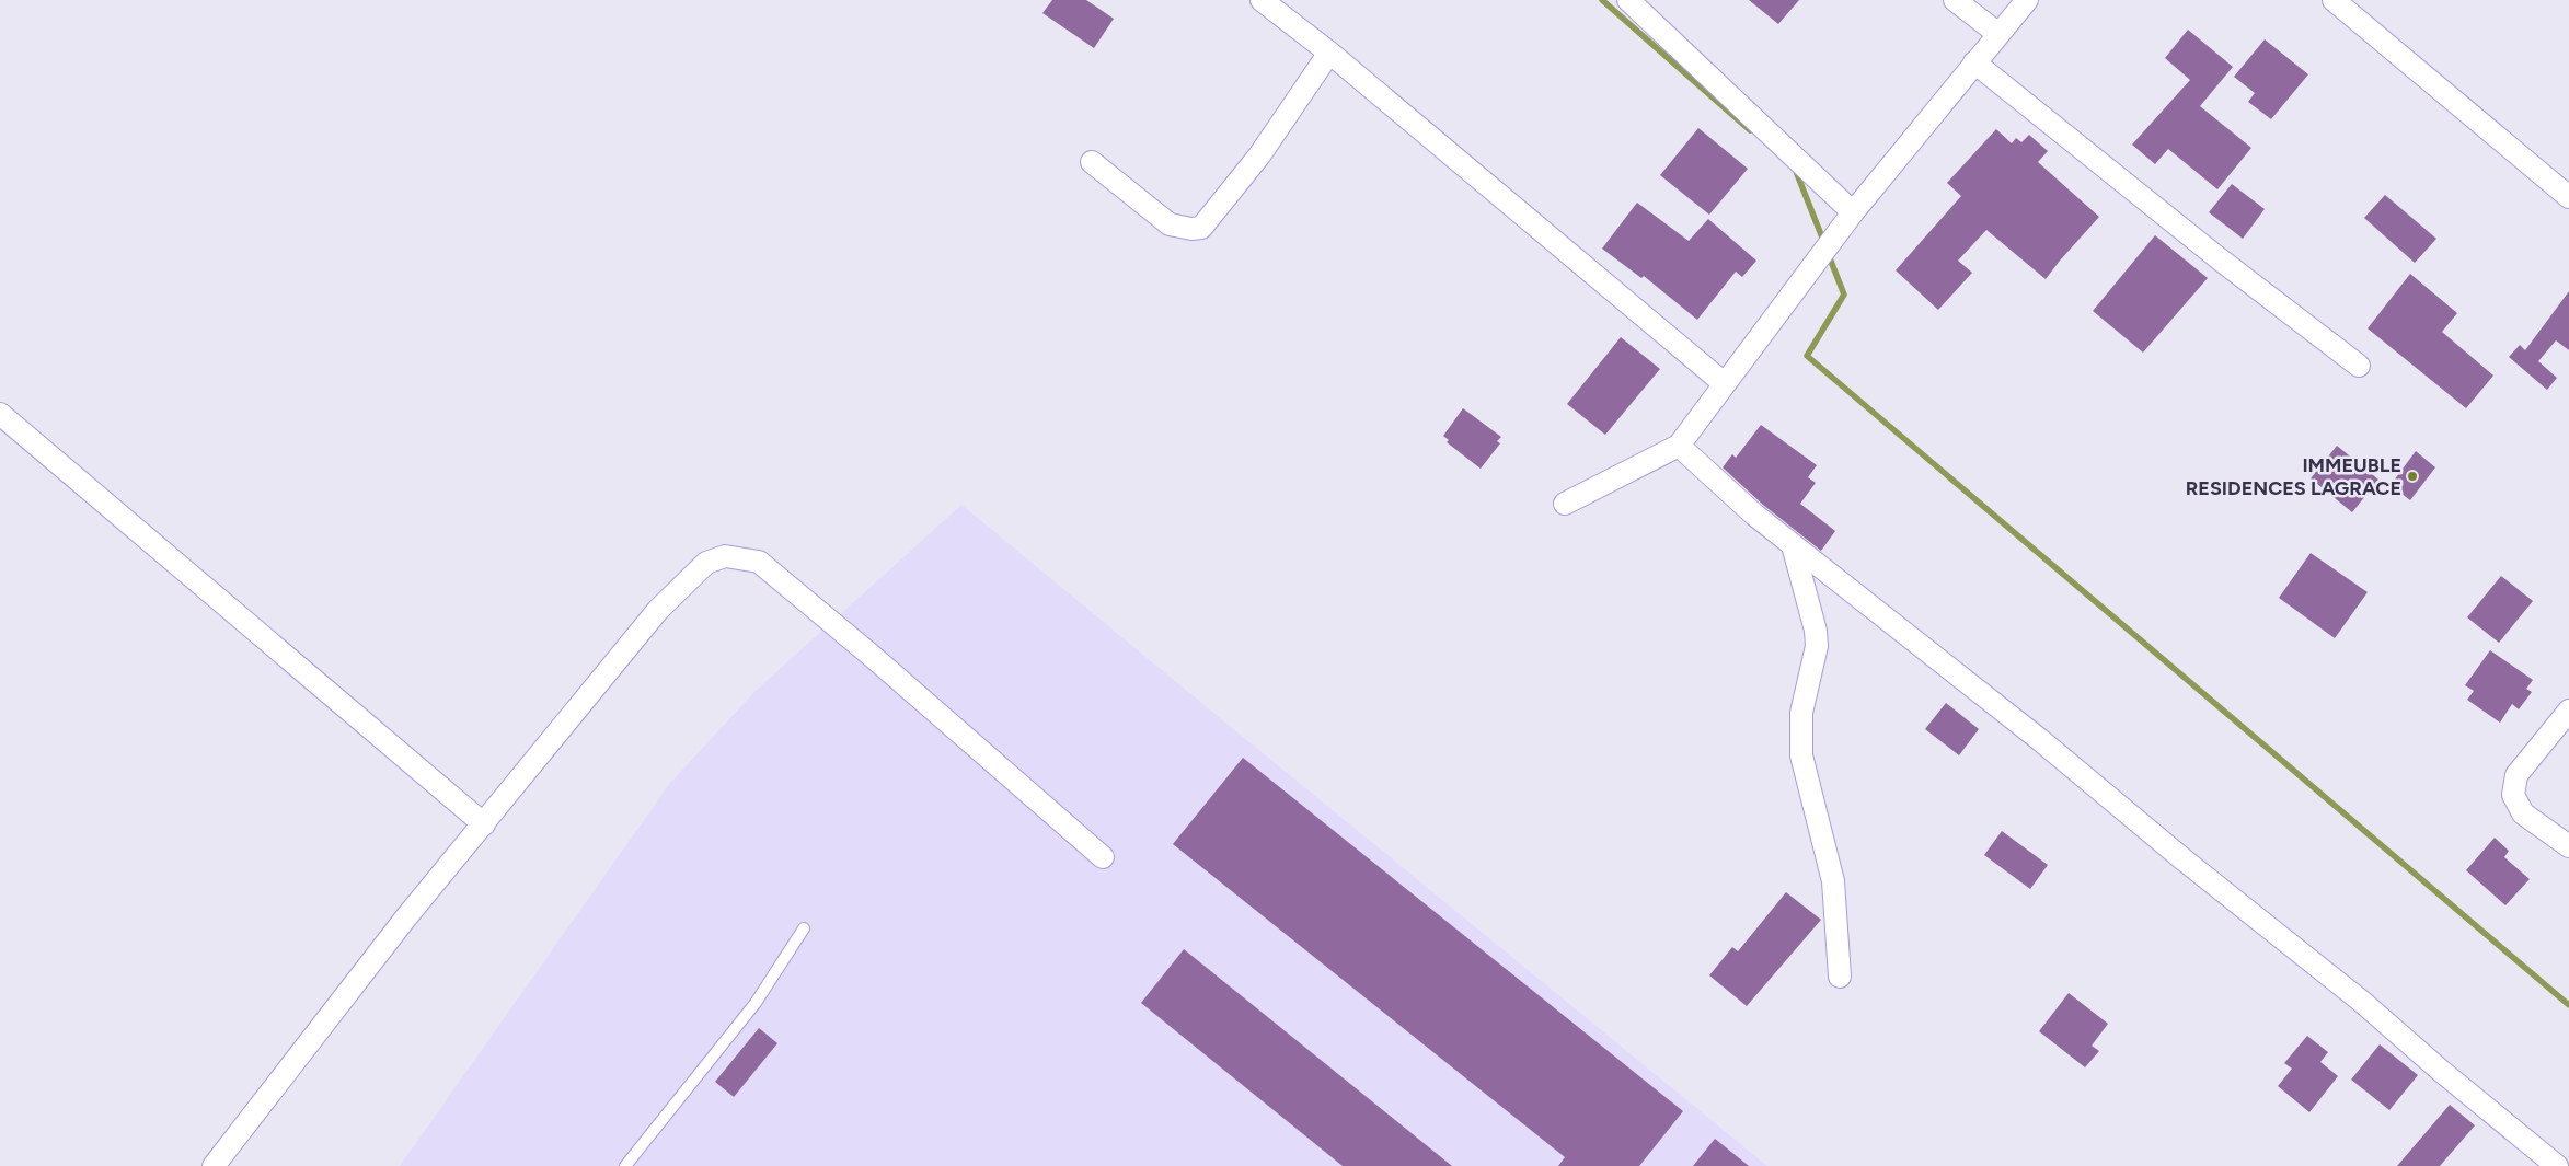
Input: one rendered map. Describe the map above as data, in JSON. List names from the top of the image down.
{
  "places": ["IMMEUBLE RESIDENCES LAGRACE"]
}
